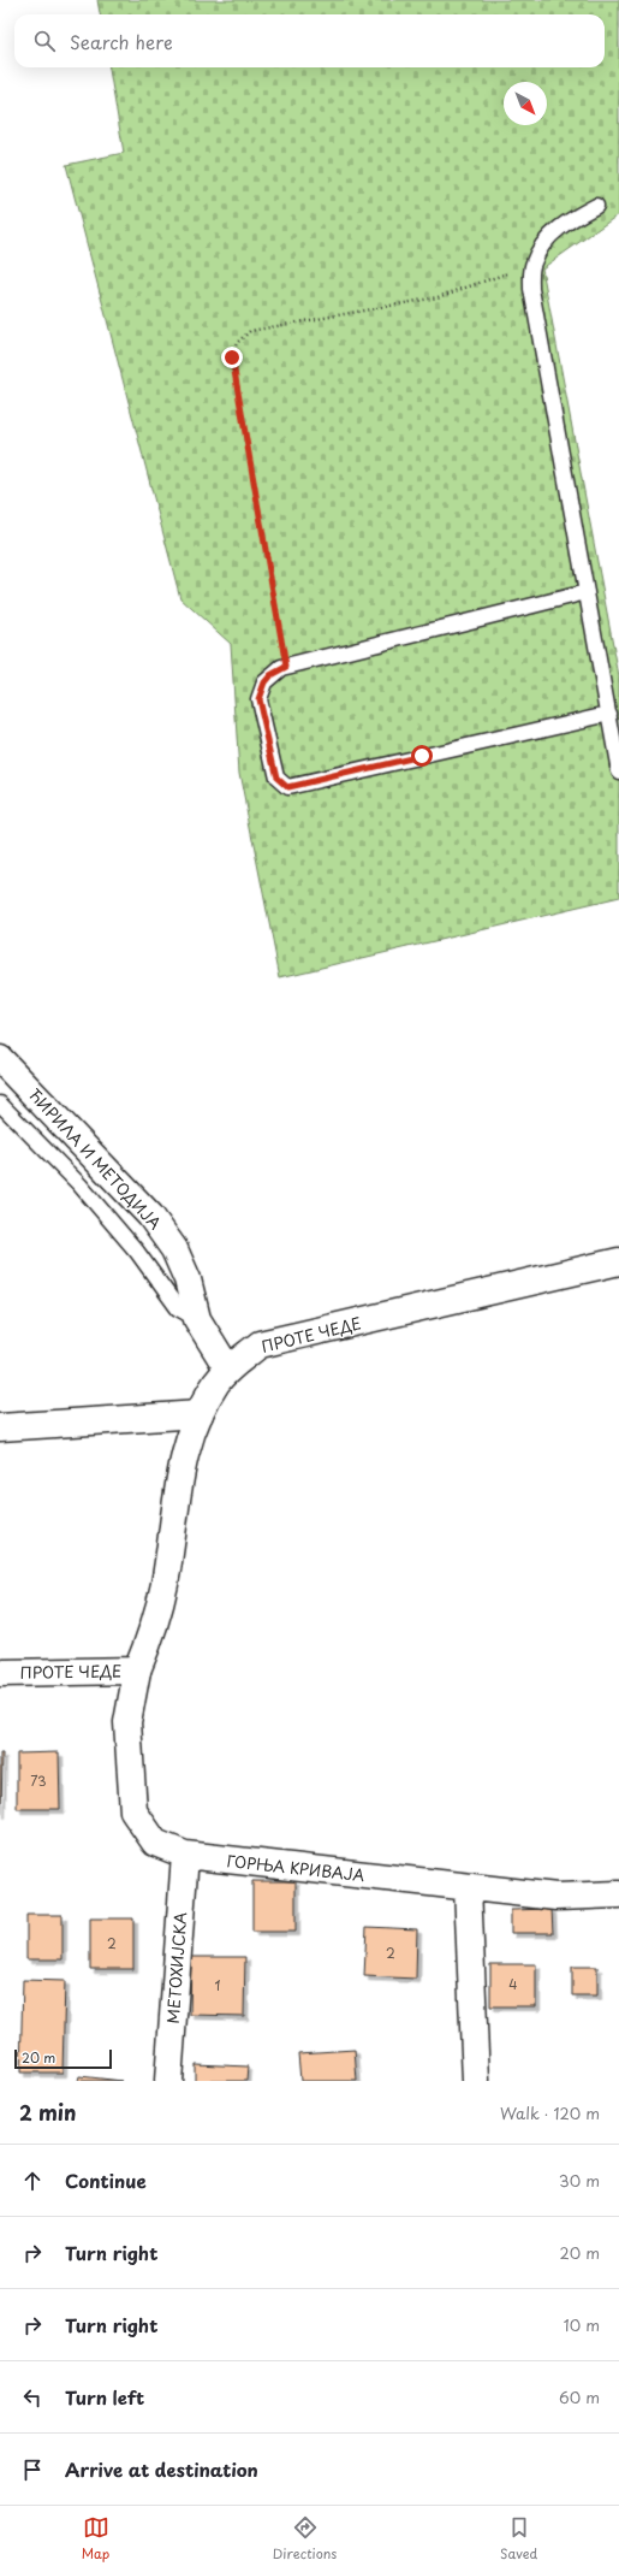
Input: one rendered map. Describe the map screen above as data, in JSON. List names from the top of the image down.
{
  "streets": {
    "street": [
      "ЋИРИЛА И МЕТОДИЈА",
      "ПРОТЕ ЧЕДЕ",
      "ГОРЊА КРИВАЈА",
      "МЕТОХИЈСКА"
    ]
  },
  "crossings": [
    ["ЋИРИЛА И МЕТОДИЈА", "ПРОТЕ ЧЕДЕ"],
    ["ПРОТЕ ЧЕДЕ", "ГОРЊА КРИВАЈА"],
    ["ГОРЊА КРИВАЈА", "МЕТОХИЈСКА"]
  ],
  "house_numbers": [
    "73",
    "2",
    "2",
    "4",
    "1"
  ],
  "scale_bar": "20 m",
  "north": "bottom right",
  "page": {
    "search": "Search here",
    "scale": "20 m",
    "heading": ["2 min", "Walk · 120 m"],
    "list": [
      ["Continue", "30 m"],
      ["Turn right", "20 m"],
      ["Turn right", "10 m"],
      ["Turn left", "60 m"],
      "Arrive at destination"
    ],
    "nav": ["Map", "Directions", "Saved"]
  }
}
